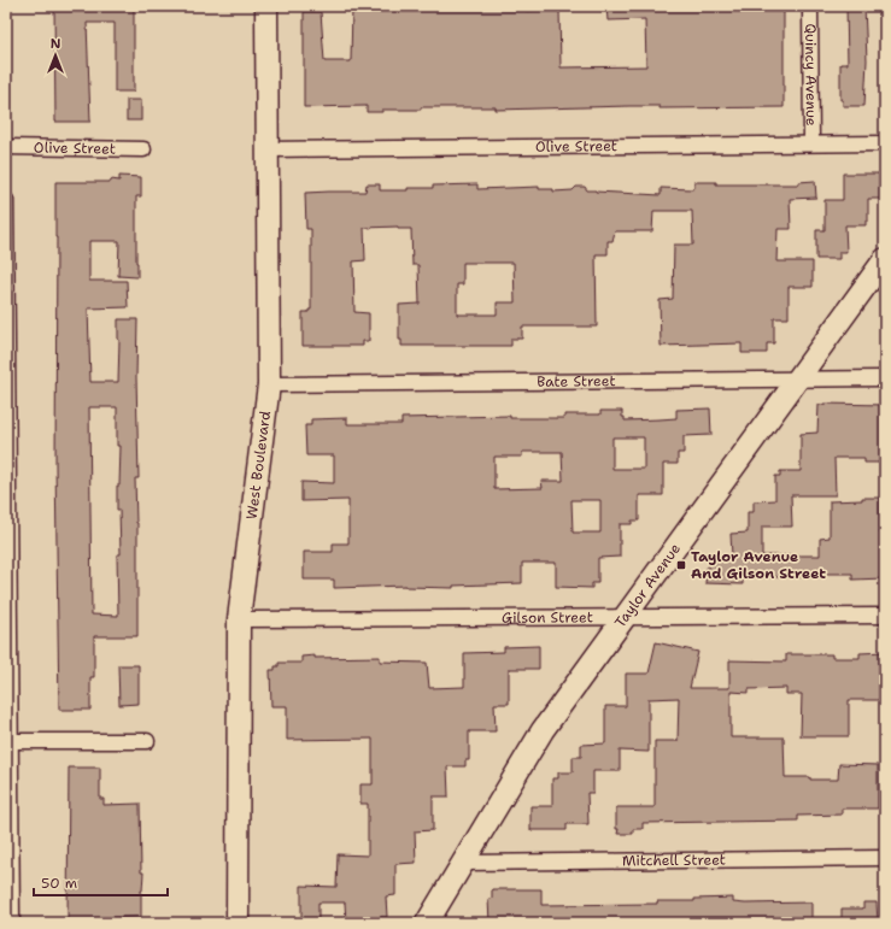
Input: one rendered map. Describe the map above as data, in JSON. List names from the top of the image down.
{
  "streets": {
    "street": [
      "Quincy Avenue",
      "Olive Street",
      "Bate Street",
      "West Boulevard",
      "Taylor Avenue",
      "Gilson Street",
      "Mitchell Street"
    ]
  },
  "crossings": [
    ["Quincy Avenue", "Olive Street"],
    ["Olive Street", "West Boulevard"],
    ["Bate Street", "West Boulevard"],
    ["Bate Street", "Taylor Avenue"],
    ["West Boulevard", "Gilson Street"],
    ["Taylor Avenue", "Gilson Street"],
    ["Taylor Avenue", "Mitchell Street"]
  ],
  "places": {
    "transit": ["Taylor Avenue And Gilson Street"]
  },
  "scale_bar": "50 m",
  "north": "top"
}
